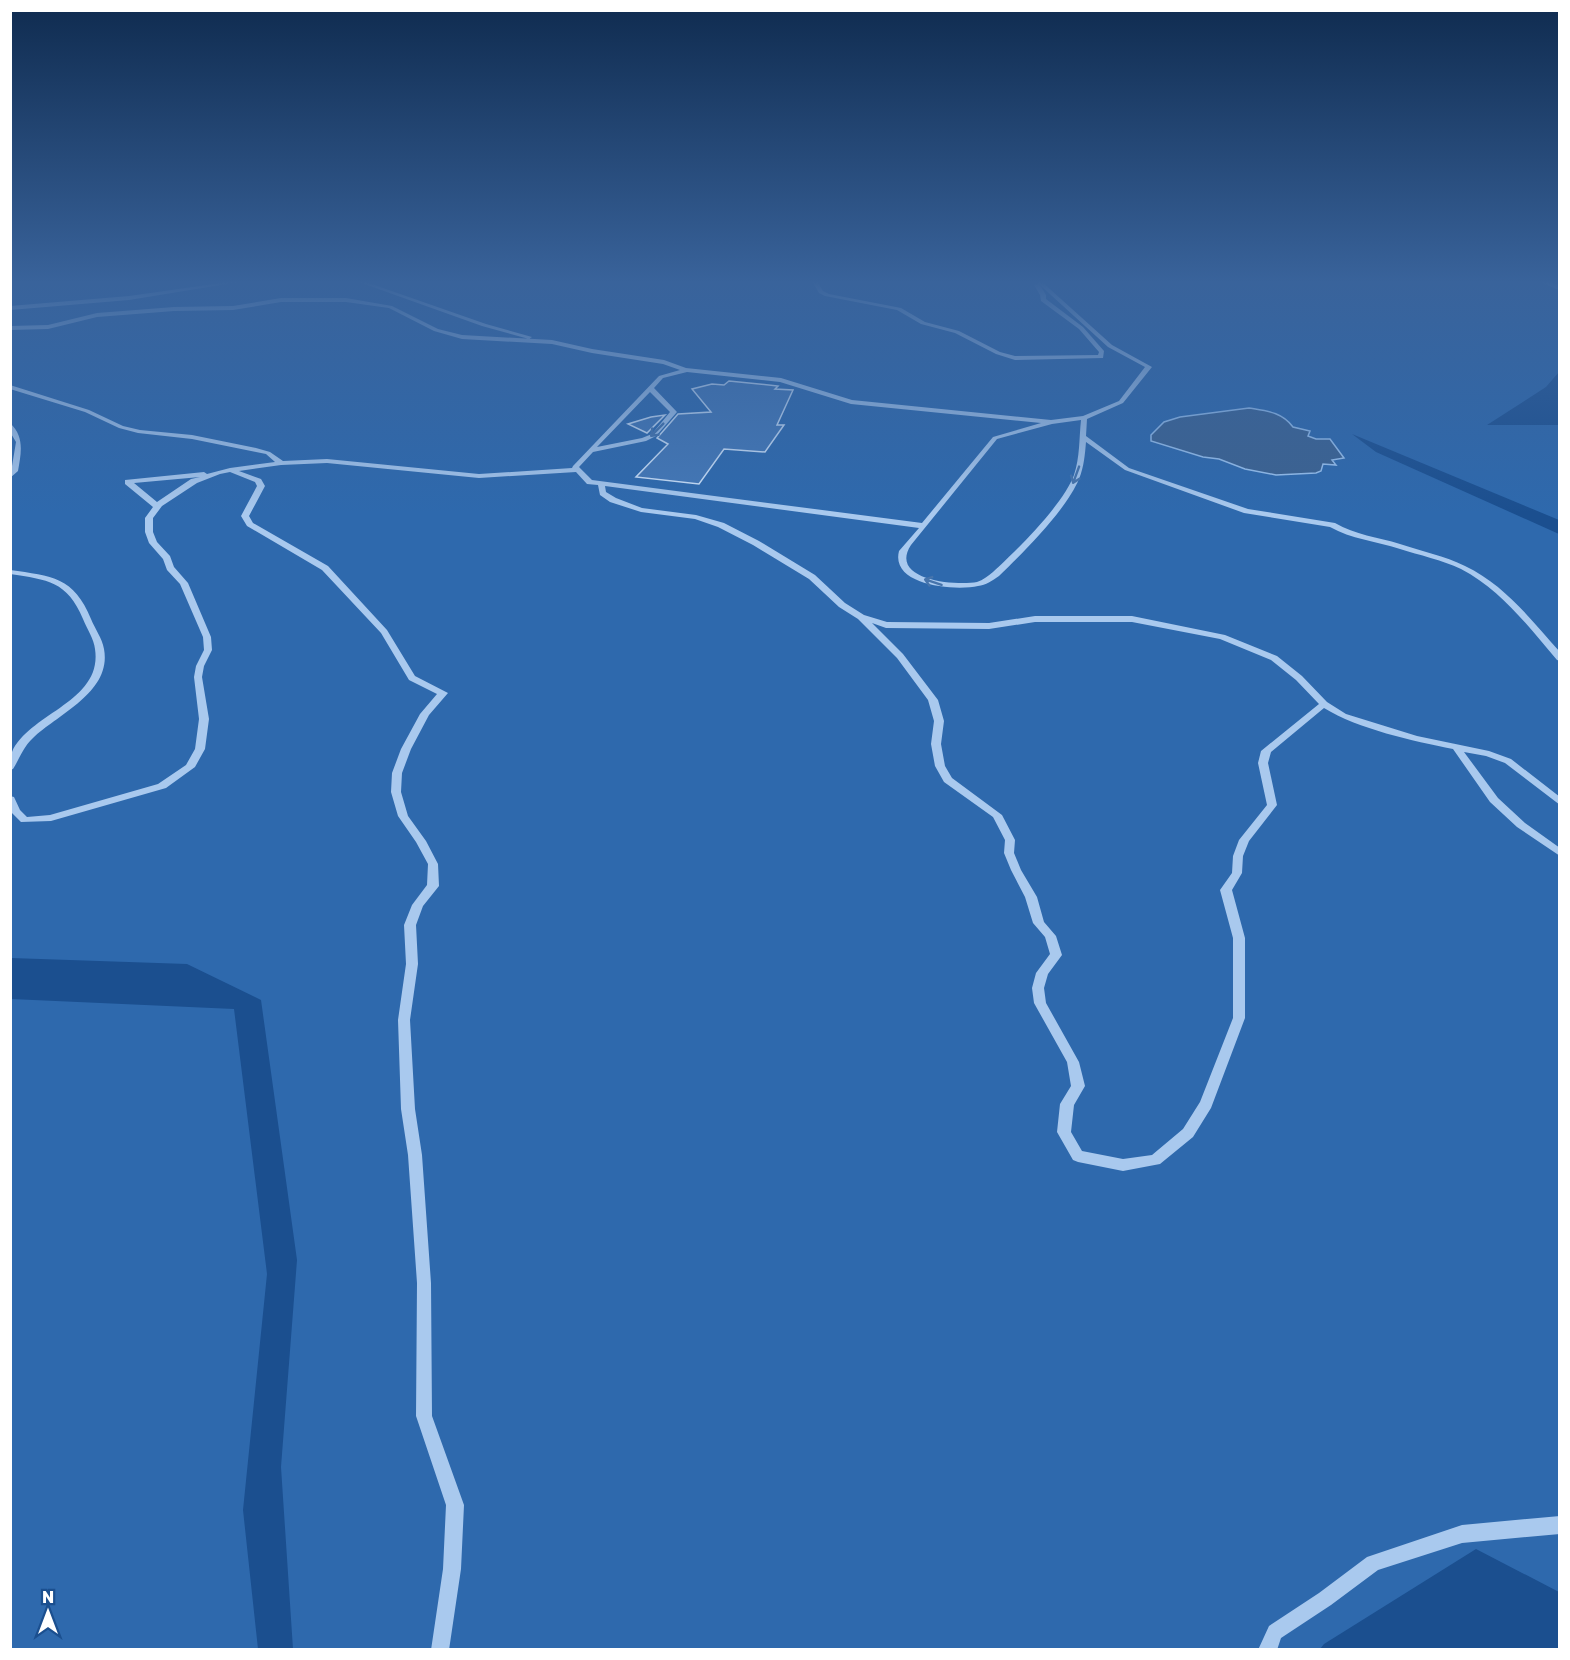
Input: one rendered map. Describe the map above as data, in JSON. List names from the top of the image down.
{
  "north": "top"
}
